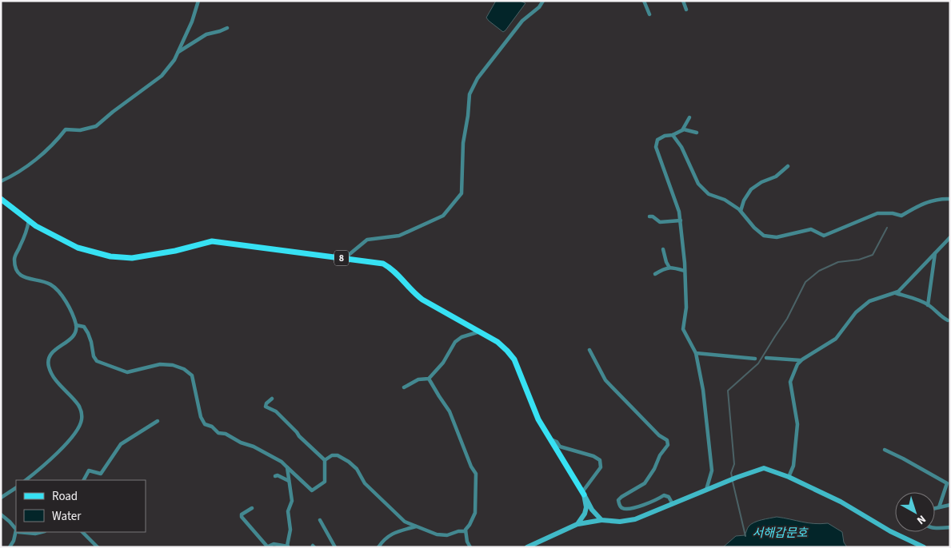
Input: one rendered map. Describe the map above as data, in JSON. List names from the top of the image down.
{
  "streets": {
    "main road": ["8"]
  },
  "water": ["서해갑문호"],
  "legend": ["Road", "Water"],
  "north": "bottom right"
}
